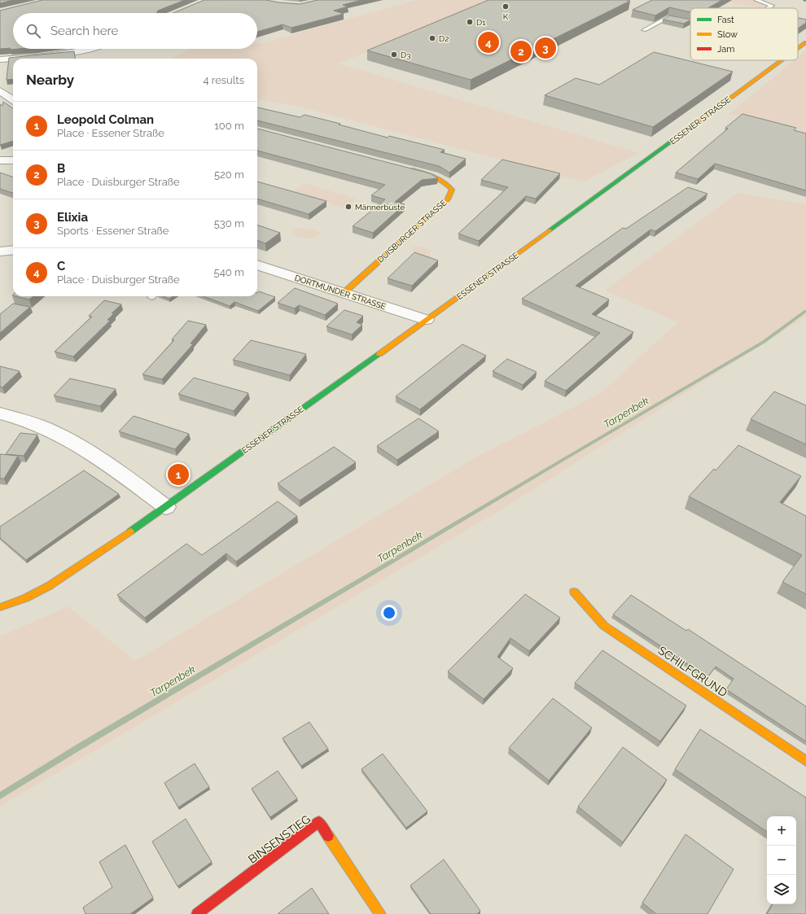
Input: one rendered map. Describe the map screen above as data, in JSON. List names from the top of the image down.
{
  "streets": {
    "street": [
      "ESSENER STRASSE",
      "DUISBURGER STRASSE",
      "DORTMUNDER STRASSE",
      "SCHILFGRUND",
      "BINSENSTIEG"
    ]
  },
  "crossings": [
    ["ESSENER STRASSE", "DORTMUNDER STRASSE"],
    ["DUISBURGER STRASSE", "DORTMUNDER STRASSE"]
  ],
  "water": ["Tarpenbek"],
  "places": [
    "K",
    "D1",
    "D2",
    "D3",
    "Männerbüste"
  ],
  "legend": ["Fast", "Slow", "Jam"],
  "page": {
    "search": "Search here",
    "pins": [
      "4",
      "3",
      "2",
      "1"
    ],
    "heading": ["Nearby", "4 results"],
    "list": [
      {
        "mark": "1",
        "name": "Leopold Colman",
        "note": "Place · Essener Straße",
        "value": "100 m"
      },
      {
        "mark": "2",
        "name": "B",
        "note": "Place · Duisburger Straße",
        "value": "520 m"
      },
      {
        "mark": "3",
        "name": "Elixia",
        "note": "Sports · Essener Straße",
        "value": "530 m"
      },
      {
        "mark": "4",
        "name": "C",
        "note": "Place · Duisburger Straße",
        "value": "540 m"
      }
    ],
    "map_buttons": ["+", "−"]
  }
}
